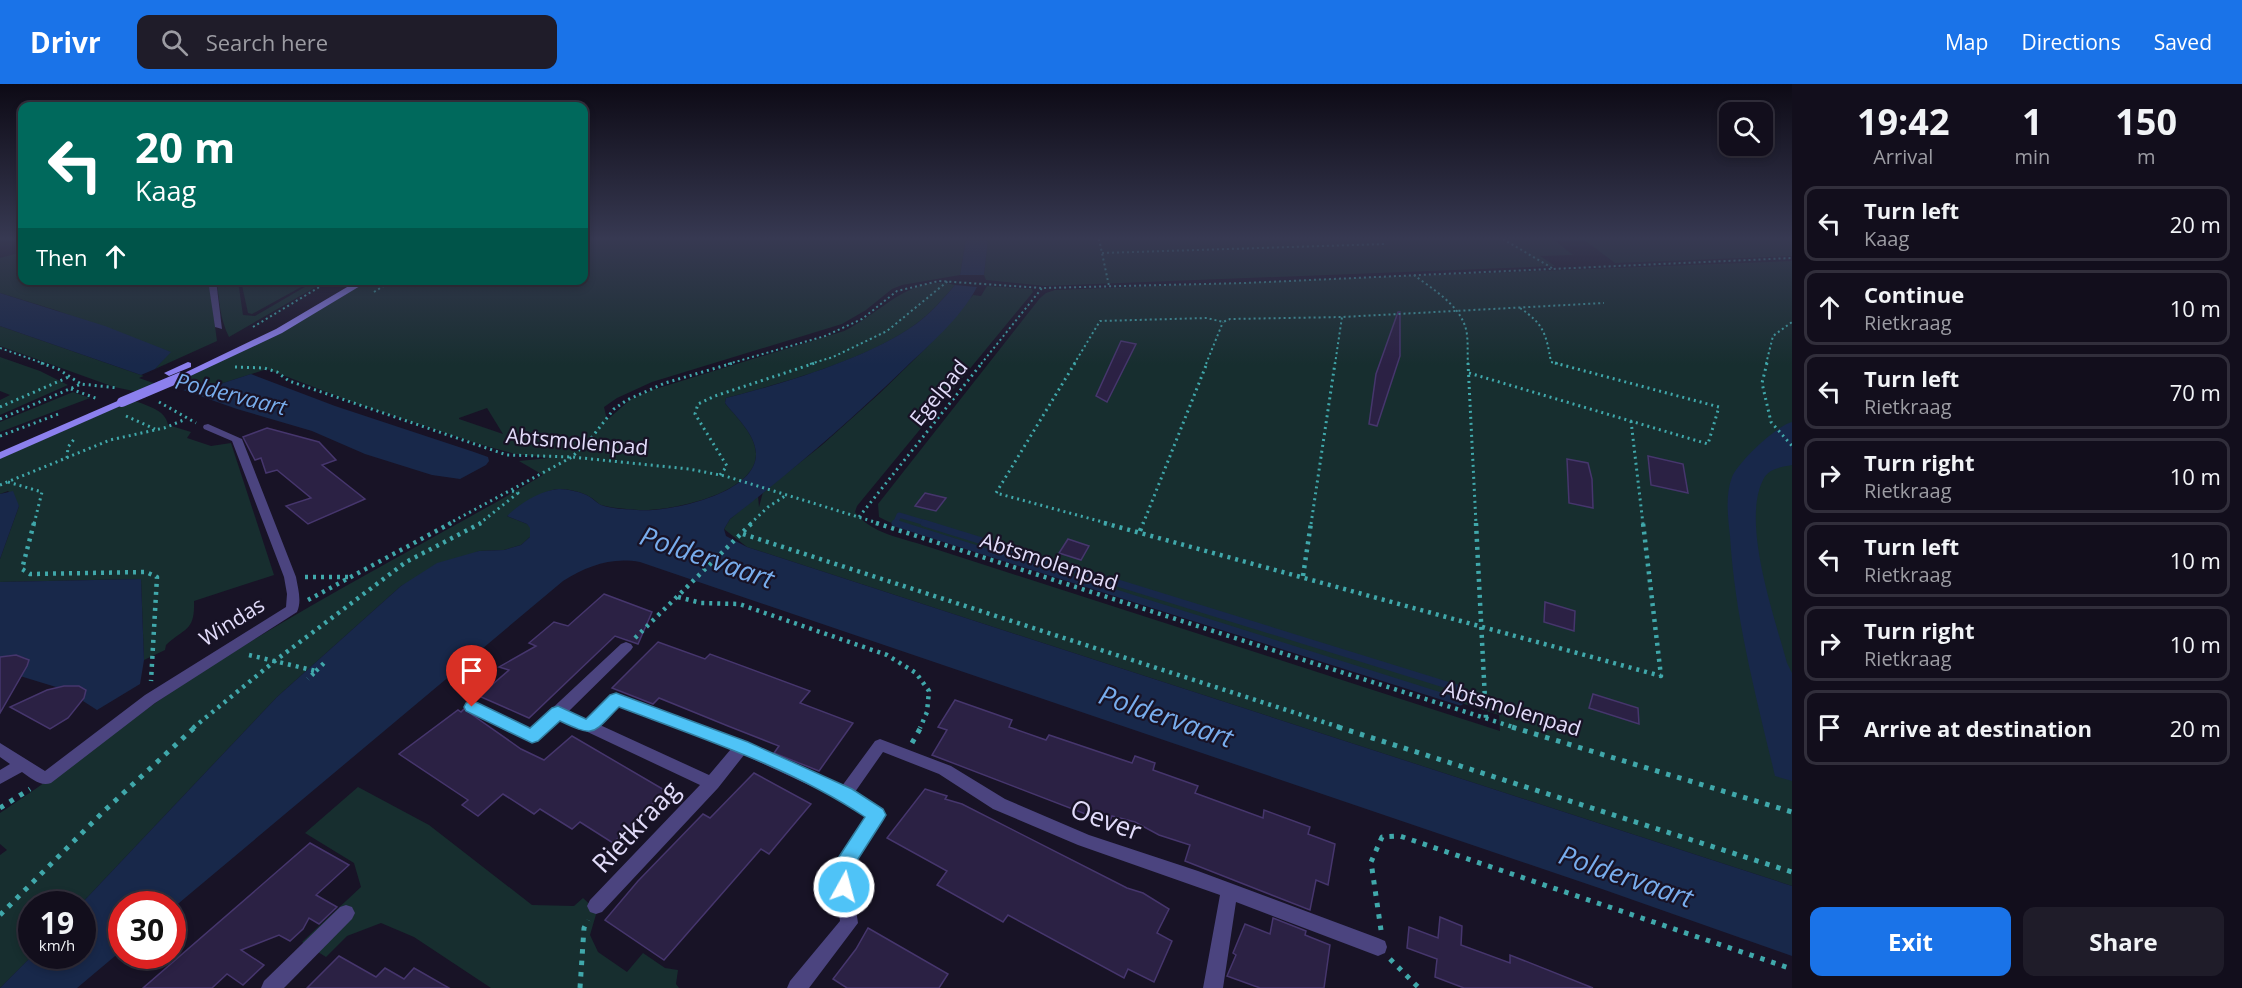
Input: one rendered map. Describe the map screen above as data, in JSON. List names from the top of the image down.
{
  "streets": {
    "street": ["Windas", "Oever", "Rietkraag"],
    "path": ["Egelpad", "Abtsmolenpad"]
  },
  "crossings": [
    ["Egelpad", "Abtsmolenpad"]
  ],
  "water": ["Poldervaart"],
  "page": {
    "header": "Drivr",
    "search": "Search here",
    "nav": ["Map", "Directions", "Saved"],
    "eta": [
      "19:42",
      "Arrival",
      "1",
      "min",
      "150",
      "m"
    ],
    "turn": ["20 m", "Kaag"],
    "list": [
      {
        "name": "Turn left",
        "note": "Kaag",
        "value": "20 m"
      },
      {
        "name": "Continue",
        "note": "Rietkraag",
        "value": "10 m"
      },
      {
        "name": "Turn left",
        "note": "Rietkraag",
        "value": "70 m"
      },
      {
        "name": "Turn right",
        "note": "Rietkraag",
        "value": "10 m"
      },
      {
        "name": "Turn left",
        "note": "Rietkraag",
        "value": "10 m"
      },
      {
        "name": "Turn right",
        "note": "Rietkraag",
        "value": "10 m"
      },
      {
        "name": "Arrive at destination",
        "value": "20 m"
      }
    ],
    "then": "Then",
    "speed": "19 km/h",
    "limit": "30",
    "buttons": ["Exit", "Share"]
  }
}
